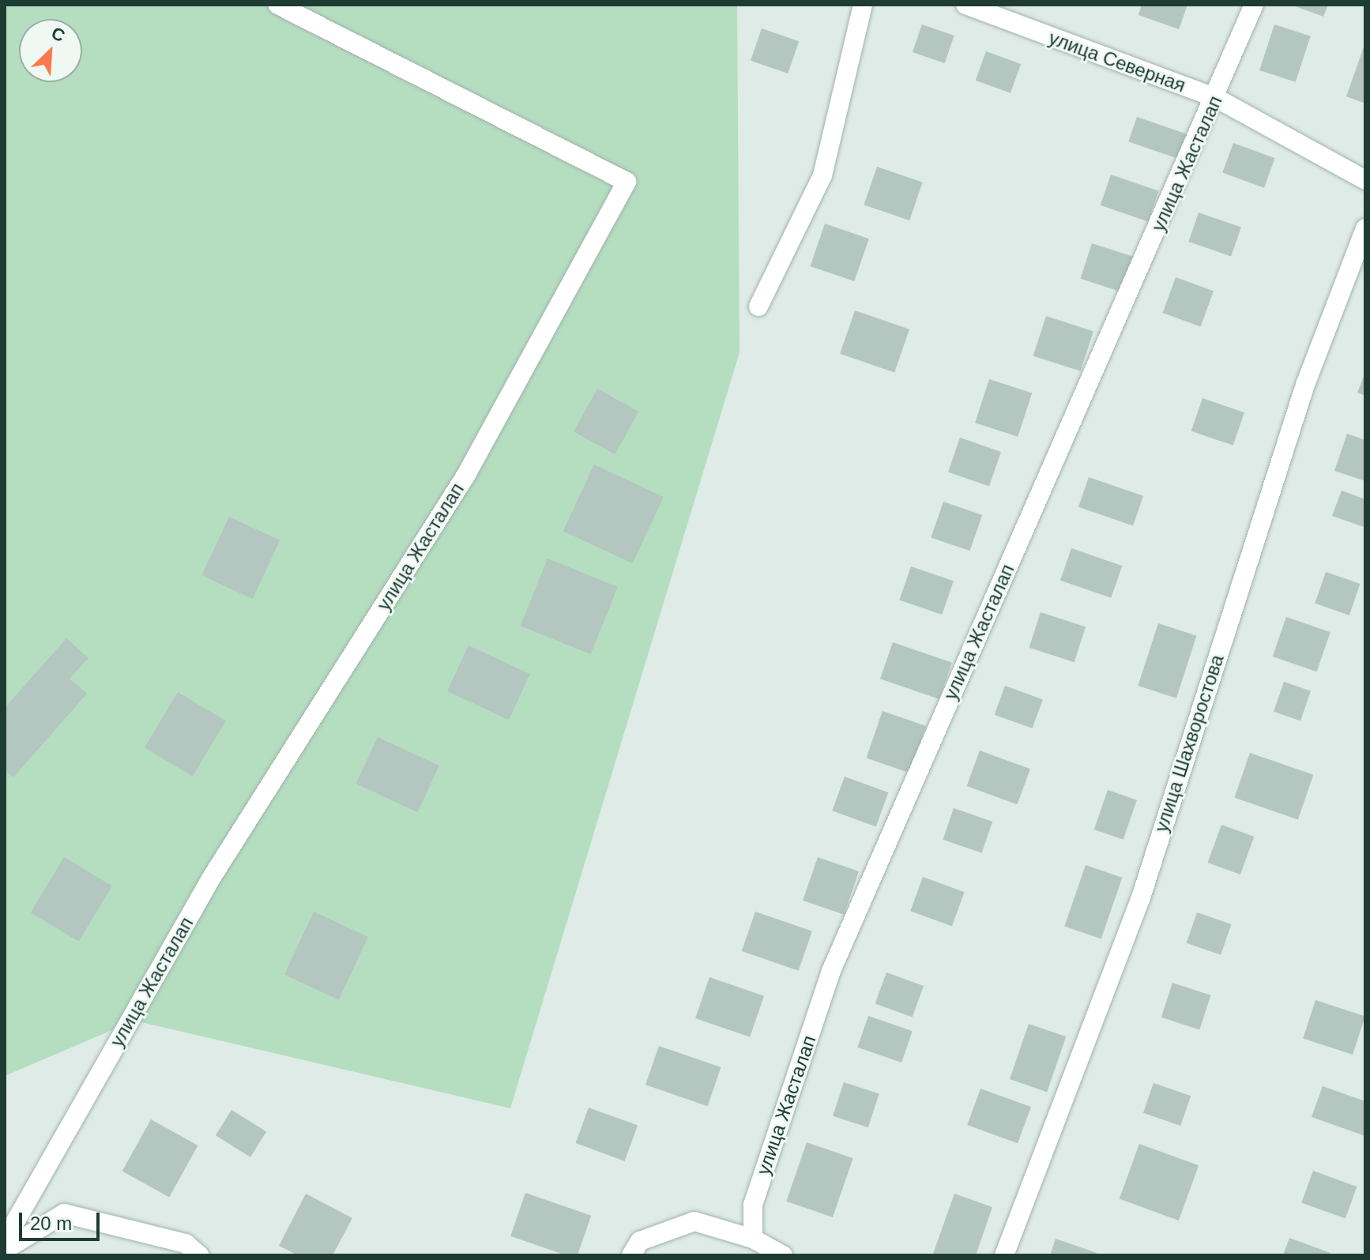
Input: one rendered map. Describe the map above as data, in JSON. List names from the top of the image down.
{
  "streets": {
    "street": ["улица Северная", "улица Жасталап", "улица Шахворостова"]
  },
  "crossings": [
    ["улица Северная", "улица Жасталап"]
  ],
  "scale_bar": "20 m",
  "north": "top right"
}
